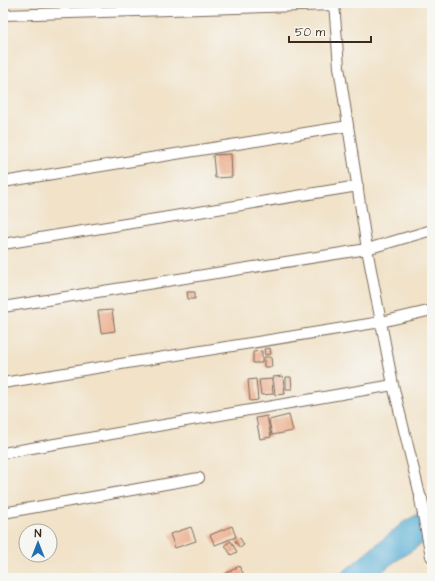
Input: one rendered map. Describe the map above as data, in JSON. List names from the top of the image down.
{
  "scale_bar": "50 m",
  "north": "top"
}
